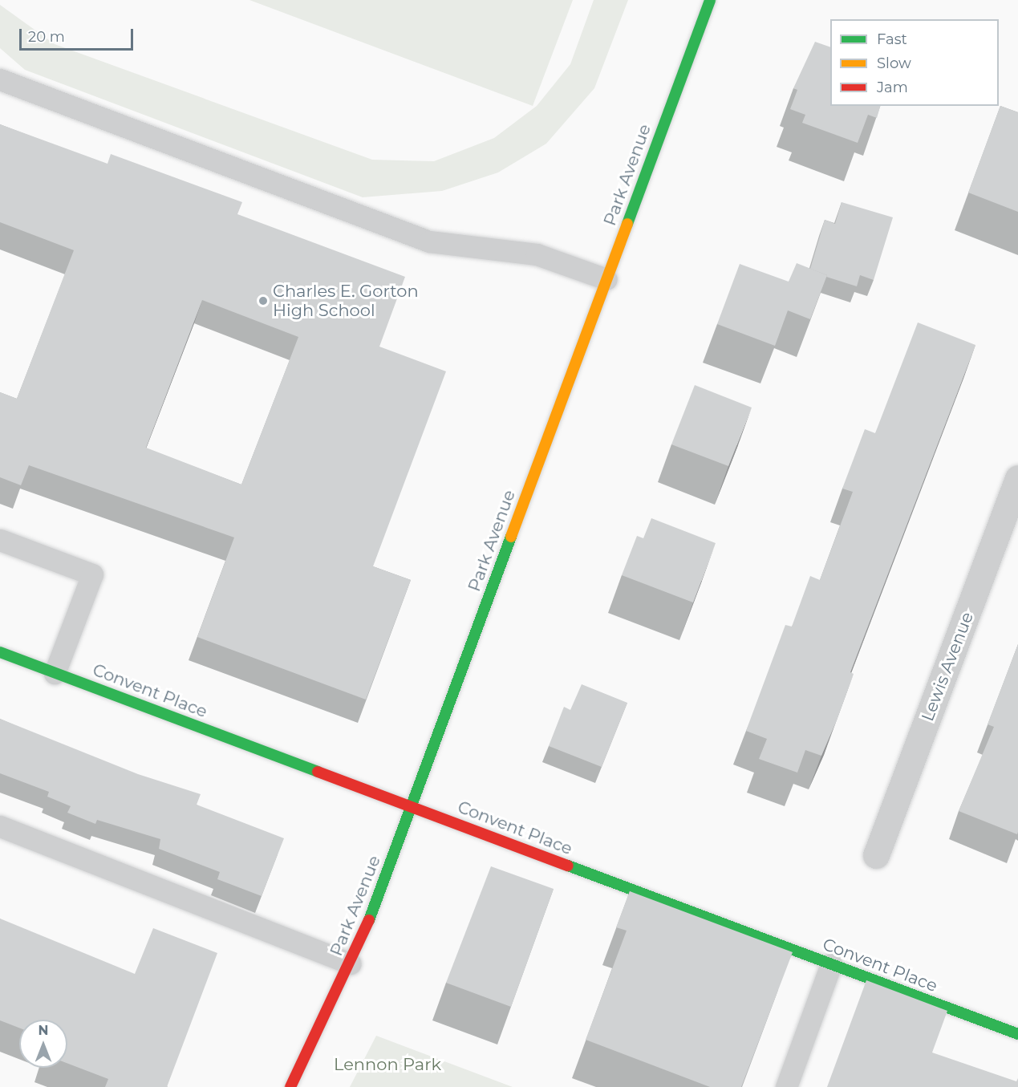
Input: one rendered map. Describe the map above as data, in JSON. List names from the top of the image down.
{
  "streets": {
    "street": ["Park Avenue", "Lewis Avenue", "Convent Place"]
  },
  "crossings": [
    ["Park Avenue", "Convent Place"]
  ],
  "parks": ["Lennon Park"],
  "places": ["Charles E. Gorton High School"],
  "legend": ["Fast", "Slow", "Jam"],
  "scale_bar": "20 m",
  "north": "top"
}
